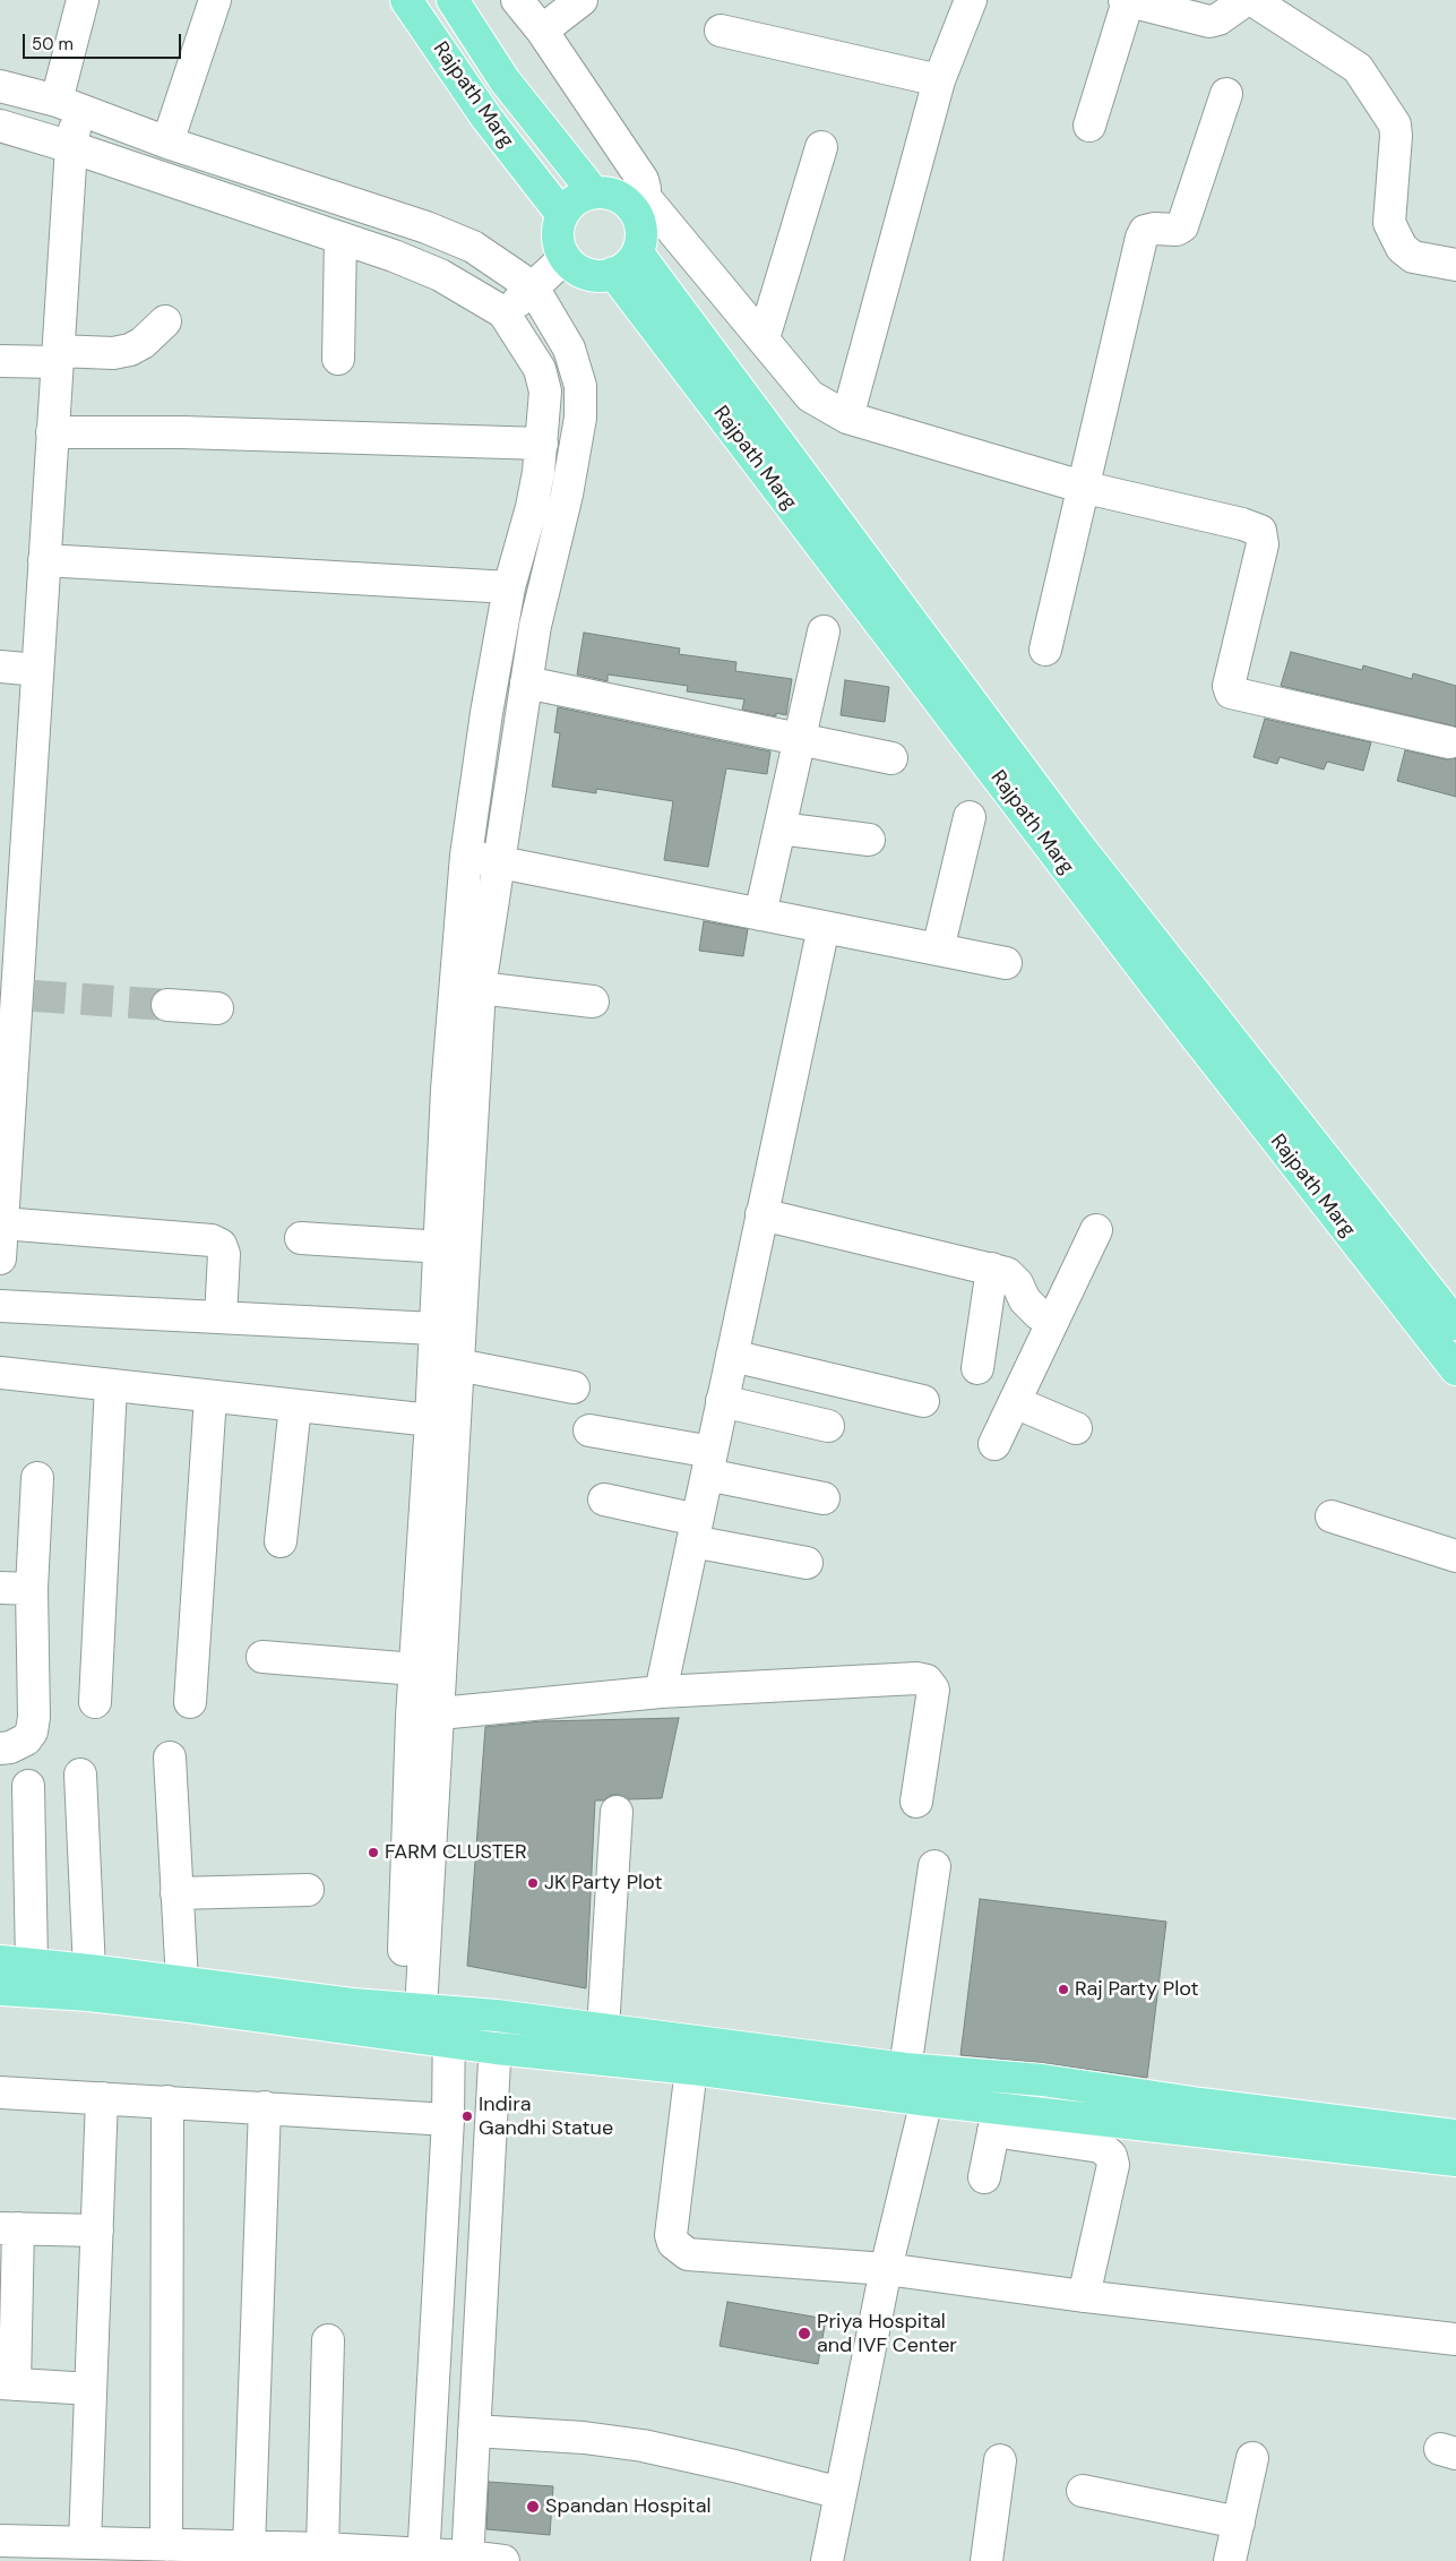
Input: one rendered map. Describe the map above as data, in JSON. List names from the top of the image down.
{
  "streets": {
    "main road": ["Rajpath Marg"]
  },
  "places": [
    "FARM CLUSTER",
    "JK Party Plot",
    "Raj Party Plot",
    "Indira Gandhi Statue",
    "Priya Hospital and IVF Center",
    "Spandan Hospital"
  ],
  "scale_bar": "50 m"
}
